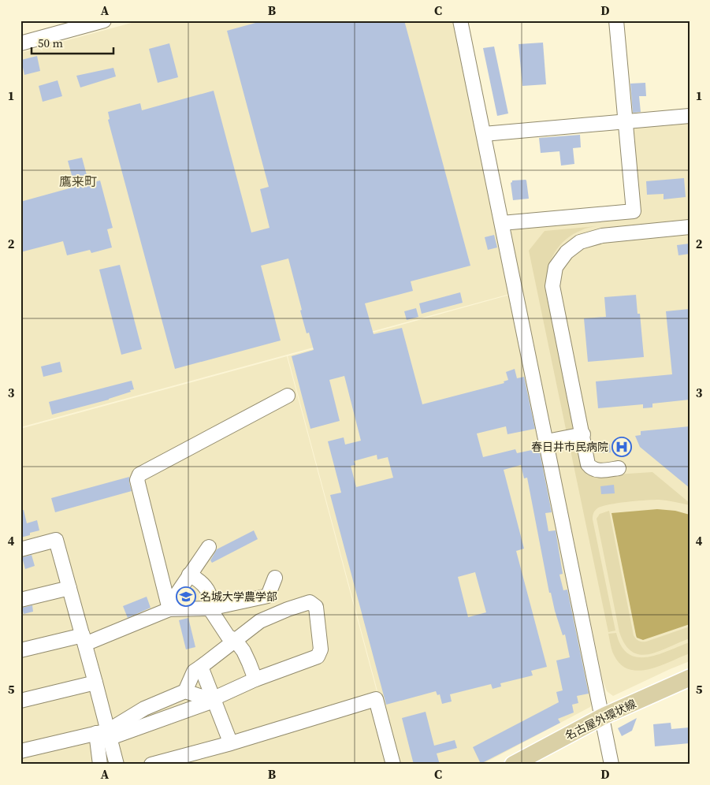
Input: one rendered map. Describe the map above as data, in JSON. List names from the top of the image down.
{
  "streets": {
    "main road": ["名古屋外環状線"]
  },
  "districts": ["鷹来町"],
  "places": {
    "hospital": ["春日井市民病院"],
    "school or university": ["名城大学農学部"]
  },
  "scale_bar": "50 m",
  "grid": {
    "columns": [
      "A",
      "B",
      "C",
      "D"
    ],
    "rows": [
      "1",
      "2",
      "3",
      "4",
      "5"
    ]
  }
}
